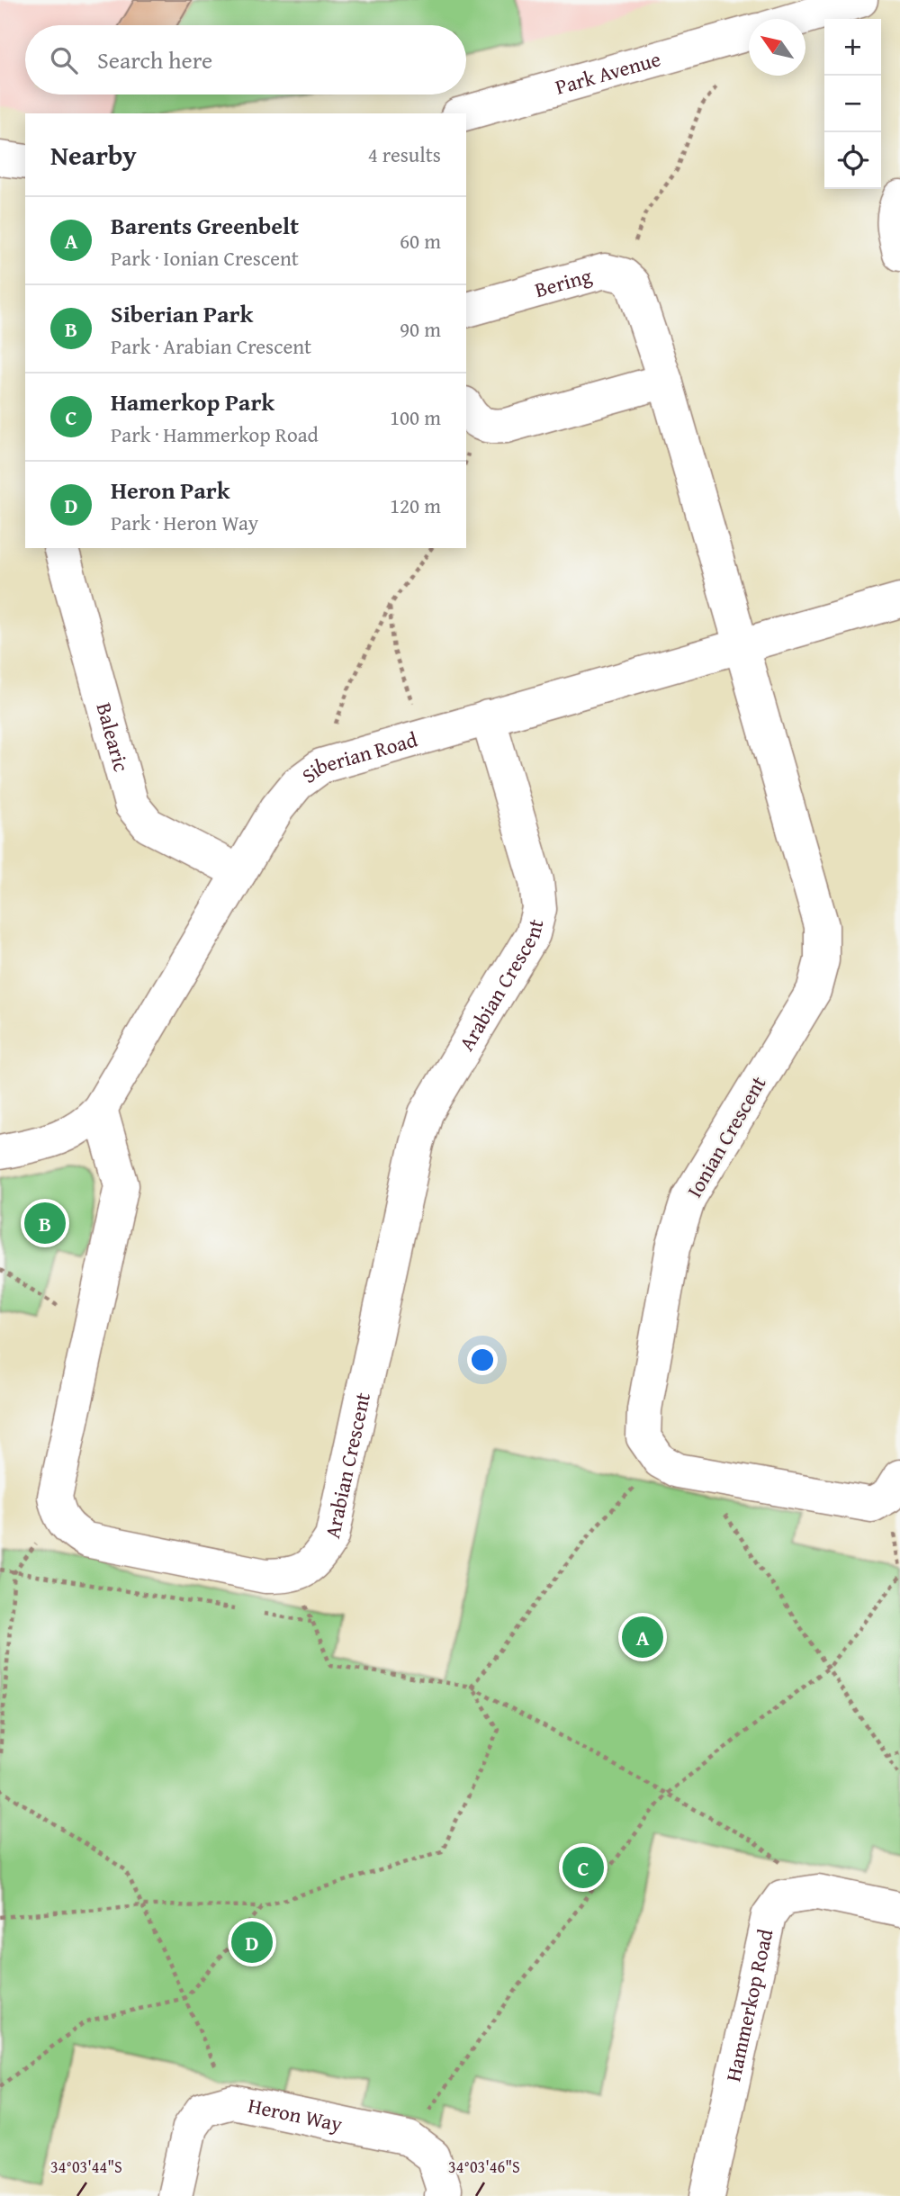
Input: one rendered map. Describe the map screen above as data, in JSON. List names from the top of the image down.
{
  "streets": {
    "street": [
      "Park Avenue",
      "Bering",
      "Balearic",
      "Siberian Road",
      "Arabian Crescent",
      "Ionian Crescent",
      "Hammerkop Road",
      "Heron Way"
    ]
  },
  "crossings": [
    ["Balearic", "Siberian Road"],
    ["Siberian Road", "Arabian Crescent"],
    ["Siberian Road", "Ionian Crescent"]
  ],
  "north": "top left",
  "page": {
    "map_buttons": ["+", "−"],
    "search": "Search here",
    "heading": ["Nearby", "4 results"],
    "list": [
      {
        "mark": "A",
        "name": "Barents Greenbelt",
        "note": "Park · Ionian Crescent",
        "value": "60 m"
      },
      {
        "mark": "B",
        "name": "Siberian Park",
        "note": "Park · Arabian Crescent",
        "value": "90 m"
      },
      {
        "mark": "C",
        "name": "Hamerkop Park",
        "note": "Park · Hammerkop Road",
        "value": "100 m"
      },
      {
        "mark": "D",
        "name": "Heron Park",
        "note": "Park · Heron Way",
        "value": "120 m"
      }
    ],
    "pins": [
      "B",
      "A",
      "C",
      "D"
    ]
  },
  "coordinates": ["34°03'44\"S", "34°03'46\"S"]
}
